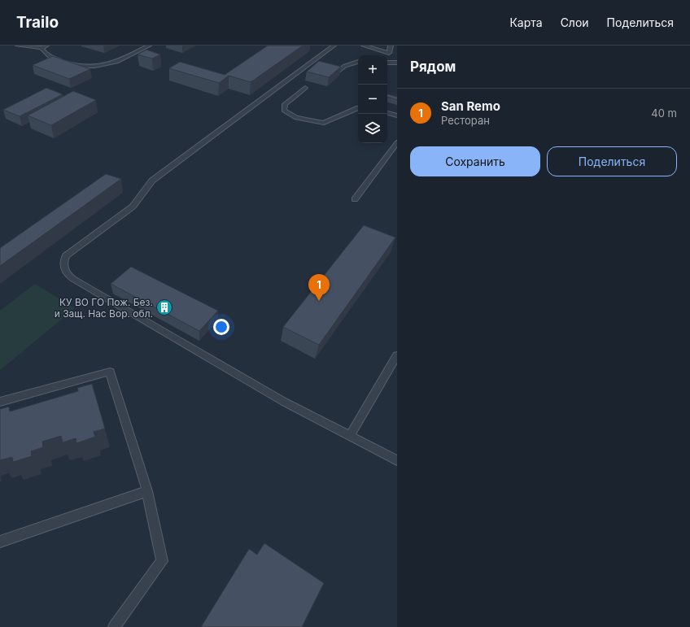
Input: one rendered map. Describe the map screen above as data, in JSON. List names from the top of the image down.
{
  "places": {
    "building": ["КУ ВО ГО Пож. Без. и Защ. Нас Вор. обл."]
  },
  "page": {
    "header": "Trailo",
    "nav": ["Карта", "Слои", "Поделиться"],
    "heading": "Рядом",
    "map_buttons": ["+", "−"],
    "list": [
      {
        "mark": "1",
        "name": "San Remo",
        "note": "Ресторан",
        "value": "40 m"
      }
    ],
    "buttons": ["Сохранить", "Поделиться"],
    "pins": "1"
  }
}
